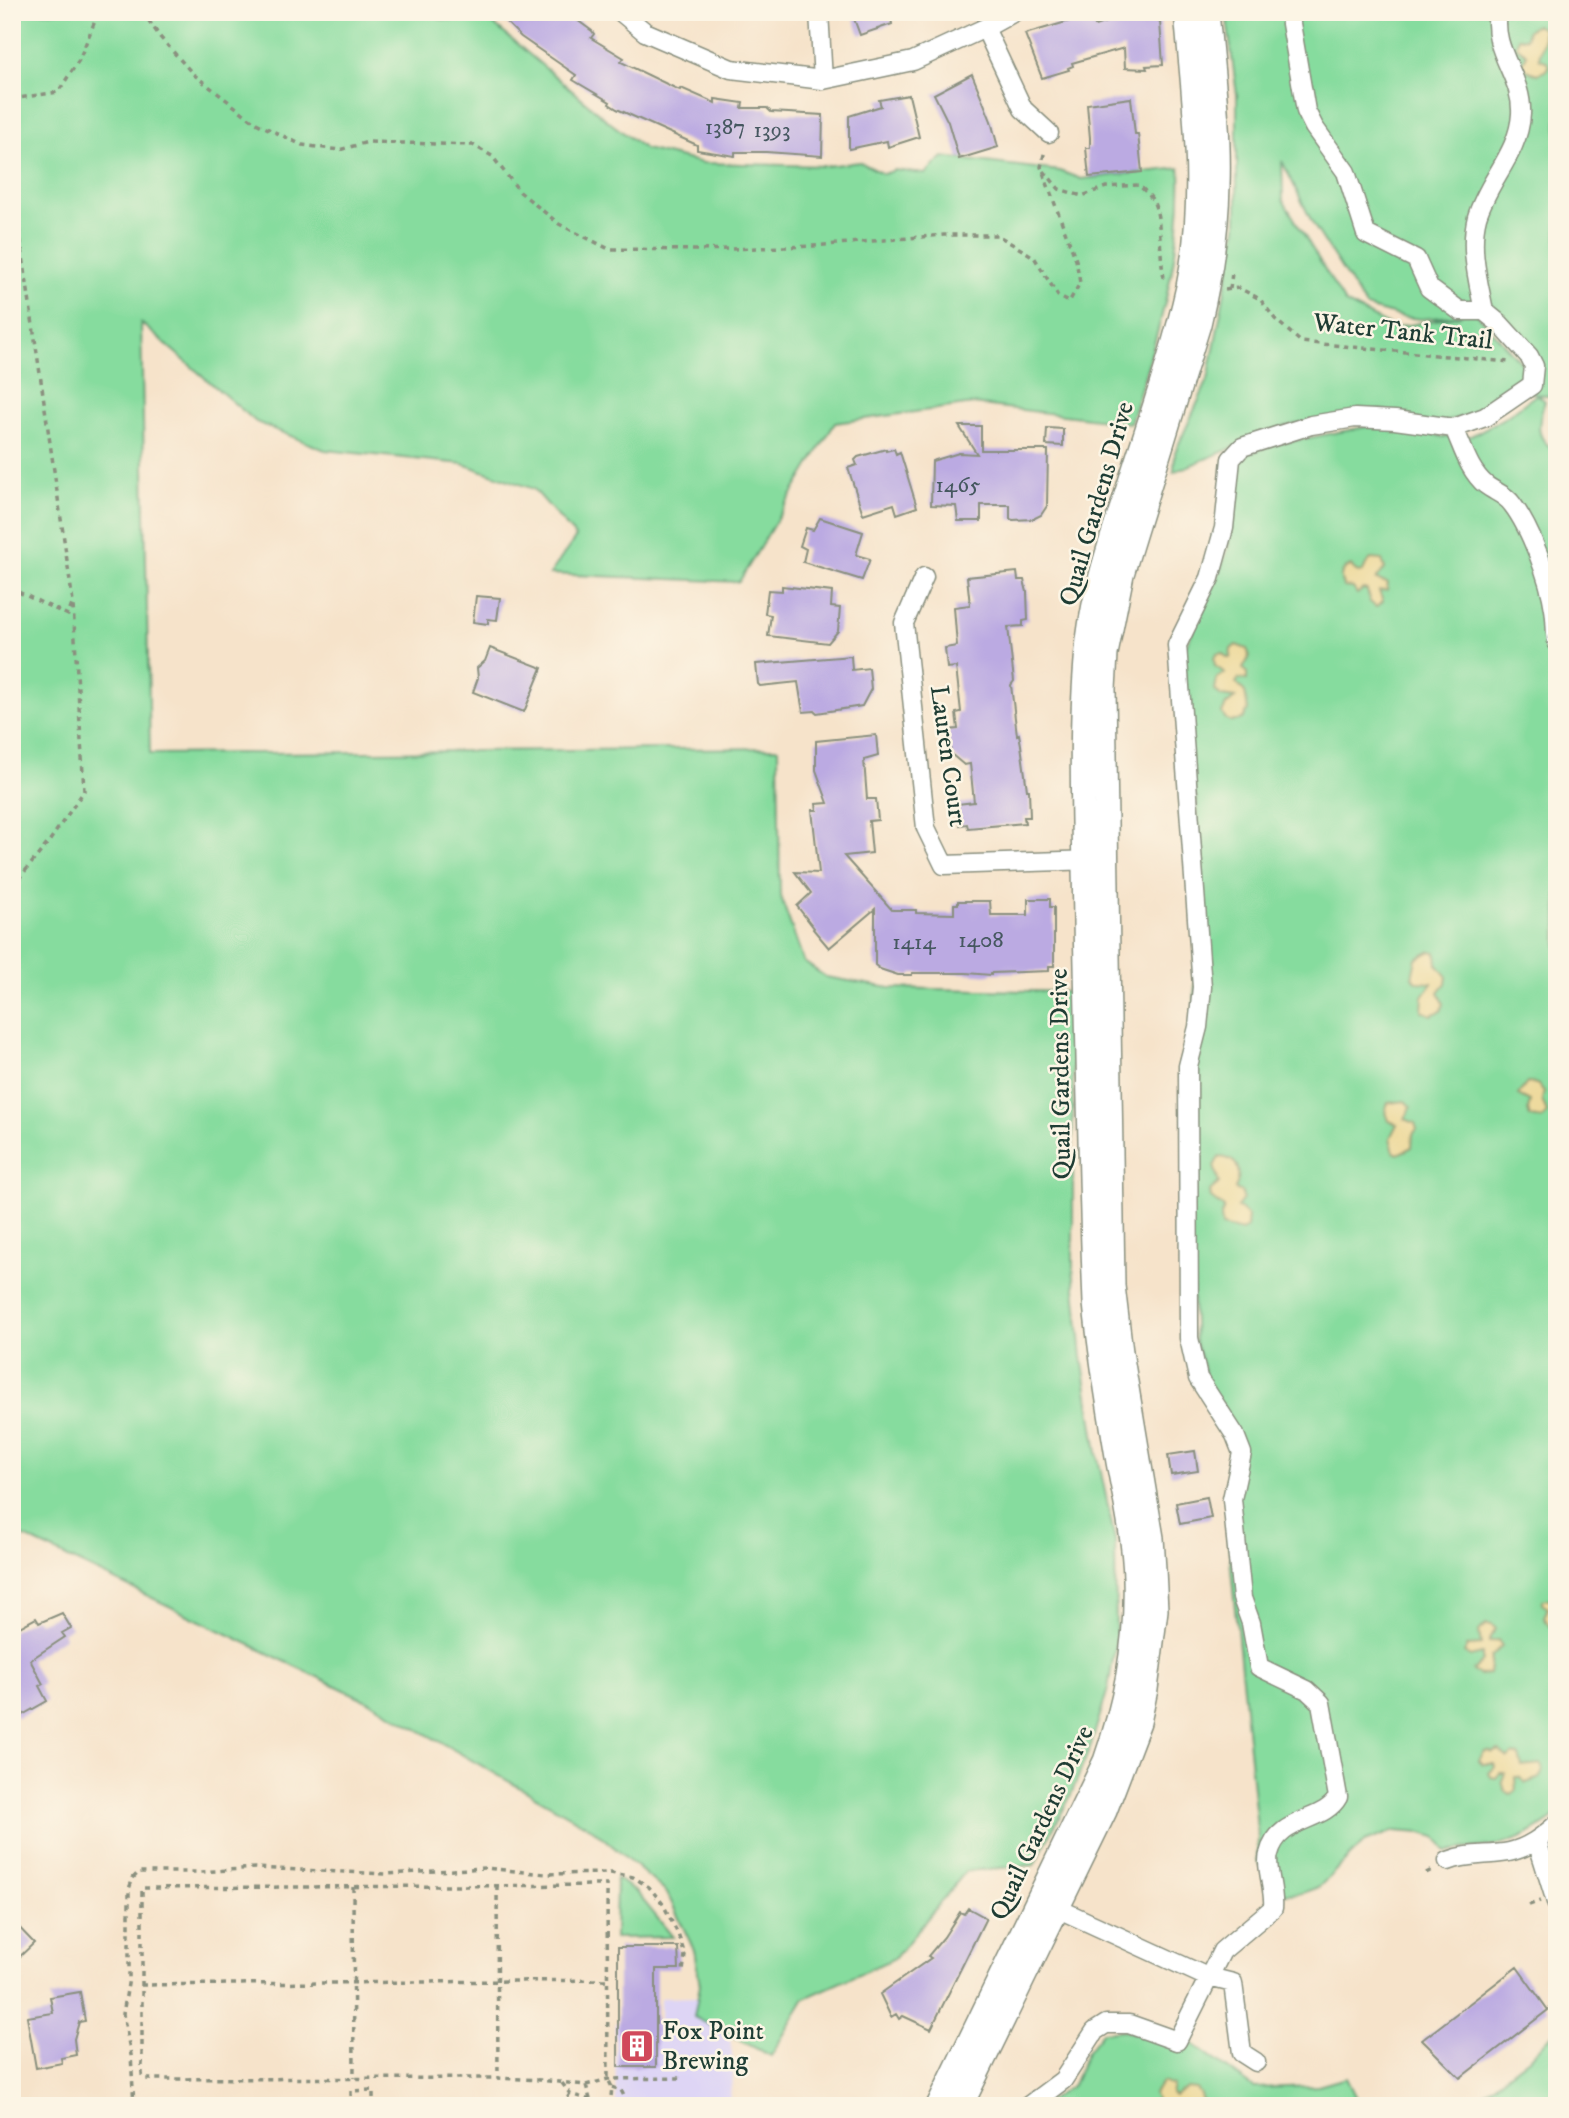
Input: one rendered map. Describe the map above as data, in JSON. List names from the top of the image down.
{
  "streets": {
    "main road": ["Quail Gardens Drive"],
    "street": ["Lauren Court"],
    "path": ["Water Tank Trail"]
  },
  "crossings": [
    ["Quail Gardens Drive", "Lauren Court"]
  ],
  "places": {
    "building": ["Fox Point Brewing"]
  },
  "house_numbers": [
    "1387",
    "1393",
    "1465",
    "1408",
    "1414"
  ]
}
